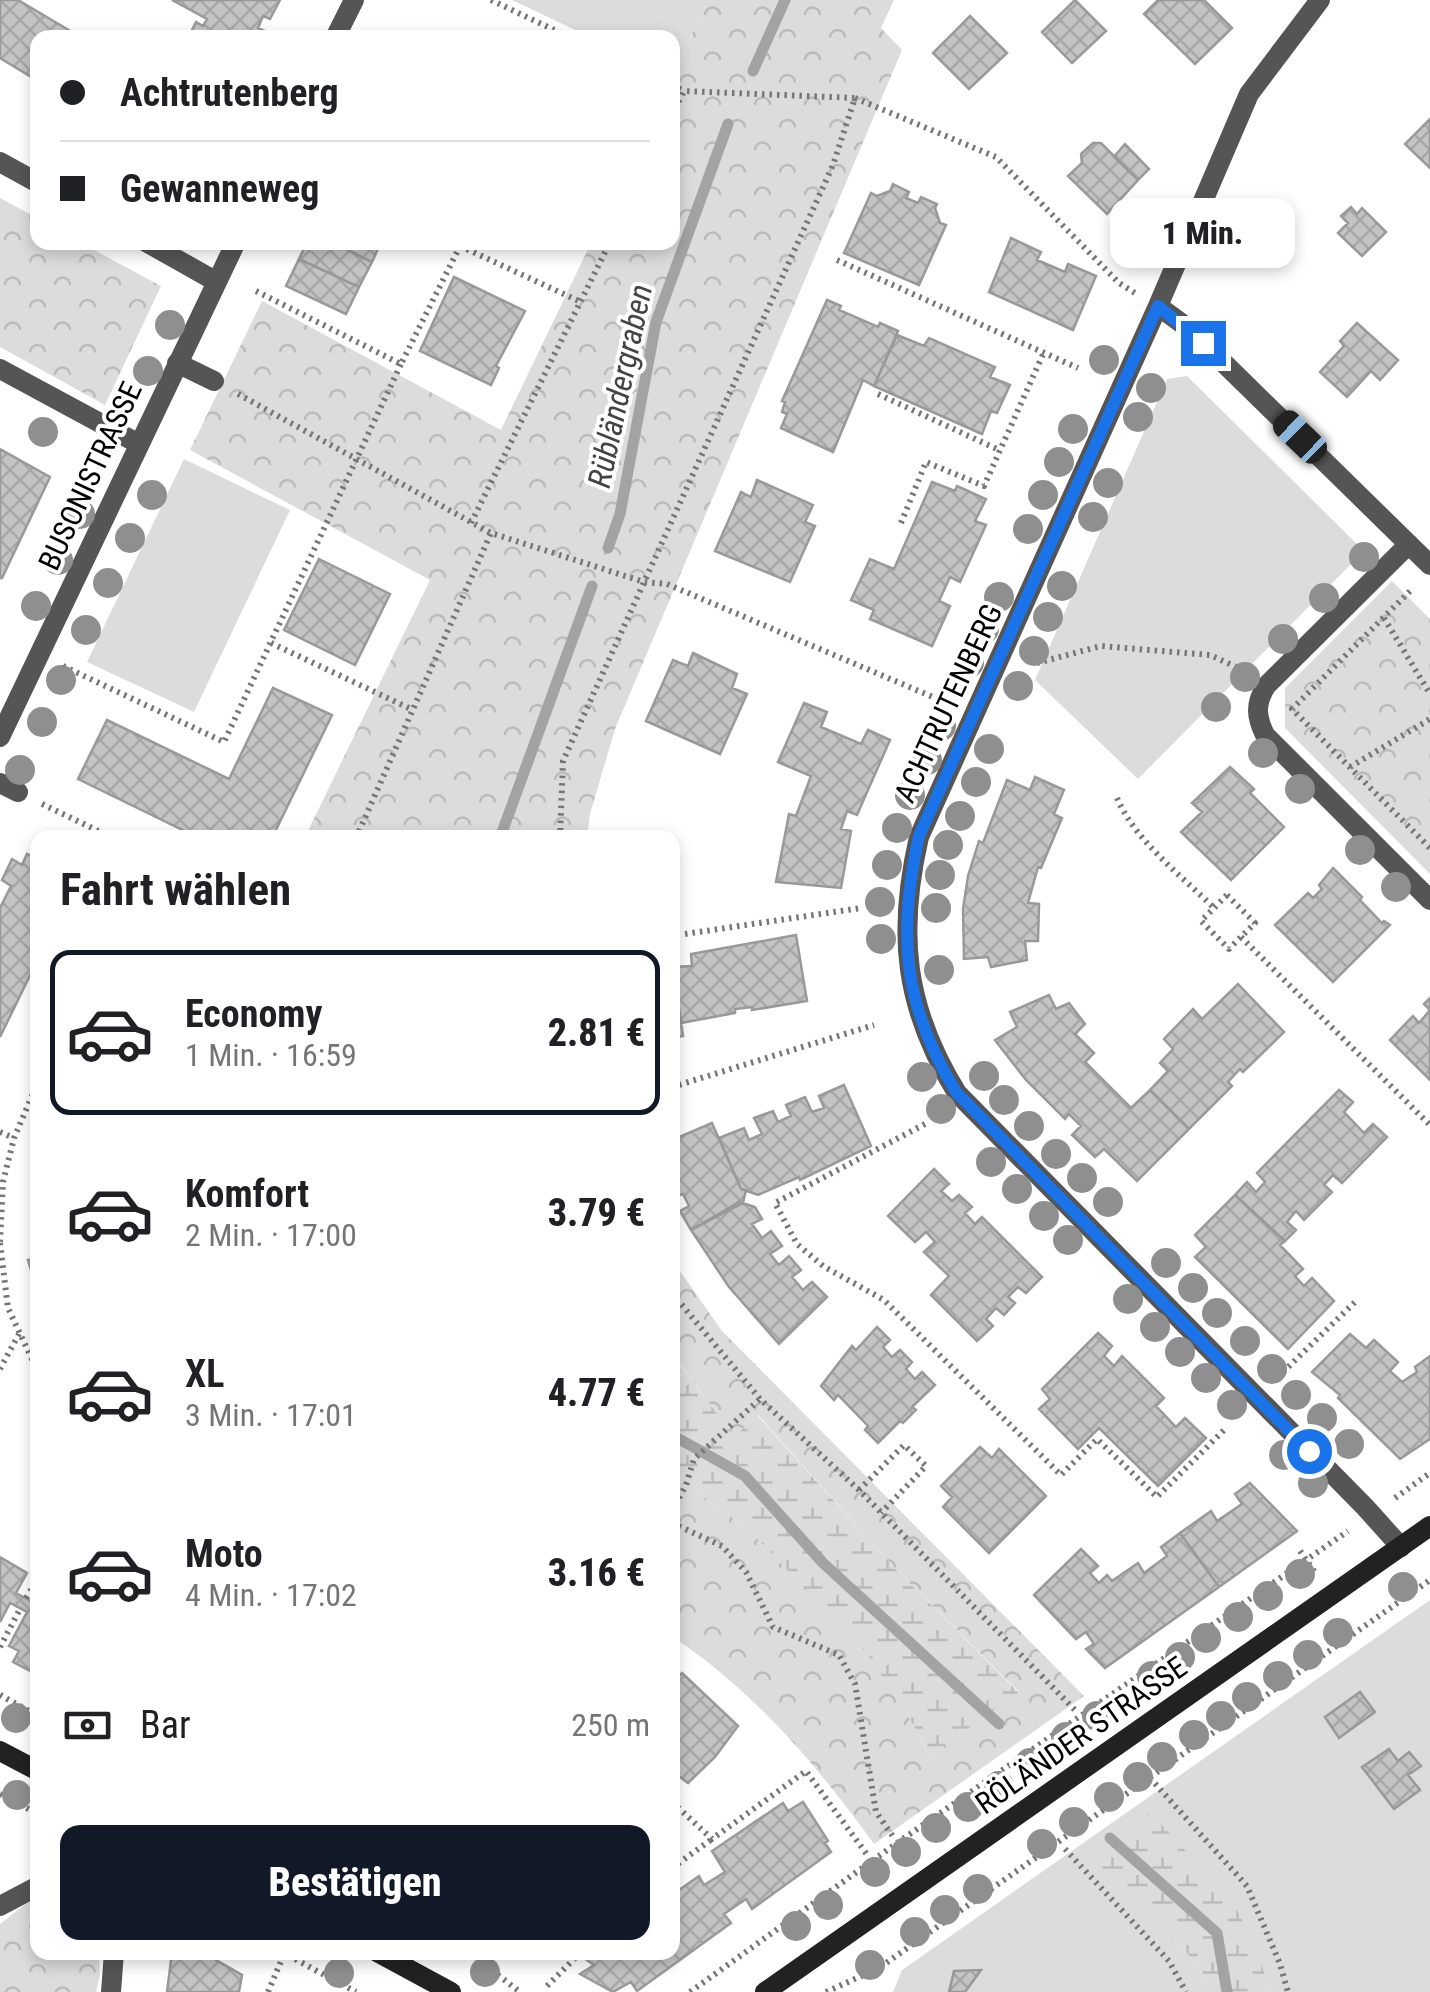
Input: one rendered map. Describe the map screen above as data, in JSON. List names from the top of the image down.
{
  "streets": {
    "street": ["BUSONISTRASSE", "ACHTRUTENBERG", "RÖLÄNDER STRASSE"]
  },
  "crossings": [
    ["ACHTRUTENBERG", "RÖLÄNDER STRASSE"]
  ],
  "water": ["Rübländergraben"],
  "page": {
    "banner": ["Achtrutenberg", "Gewanneweg"],
    "bubble": "1 Min.",
    "heading": "Fahrt wählen",
    "list": [
      {
        "name": "Economy",
        "note": "1 Min. · 16:59",
        "value": "2.81 €"
      },
      {
        "name": "Komfort",
        "note": "2 Min. · 17:00",
        "value": "3.79 €"
      },
      {
        "name": "XL",
        "note": "3 Min. · 17:01",
        "value": "4.77 €"
      },
      {
        "name": "Moto",
        "note": "4 Min. · 17:02",
        "value": "3.16 €"
      }
    ],
    "pay": ["Bar", "250 m"],
    "buttons": "Bestätigen"
  }
}
